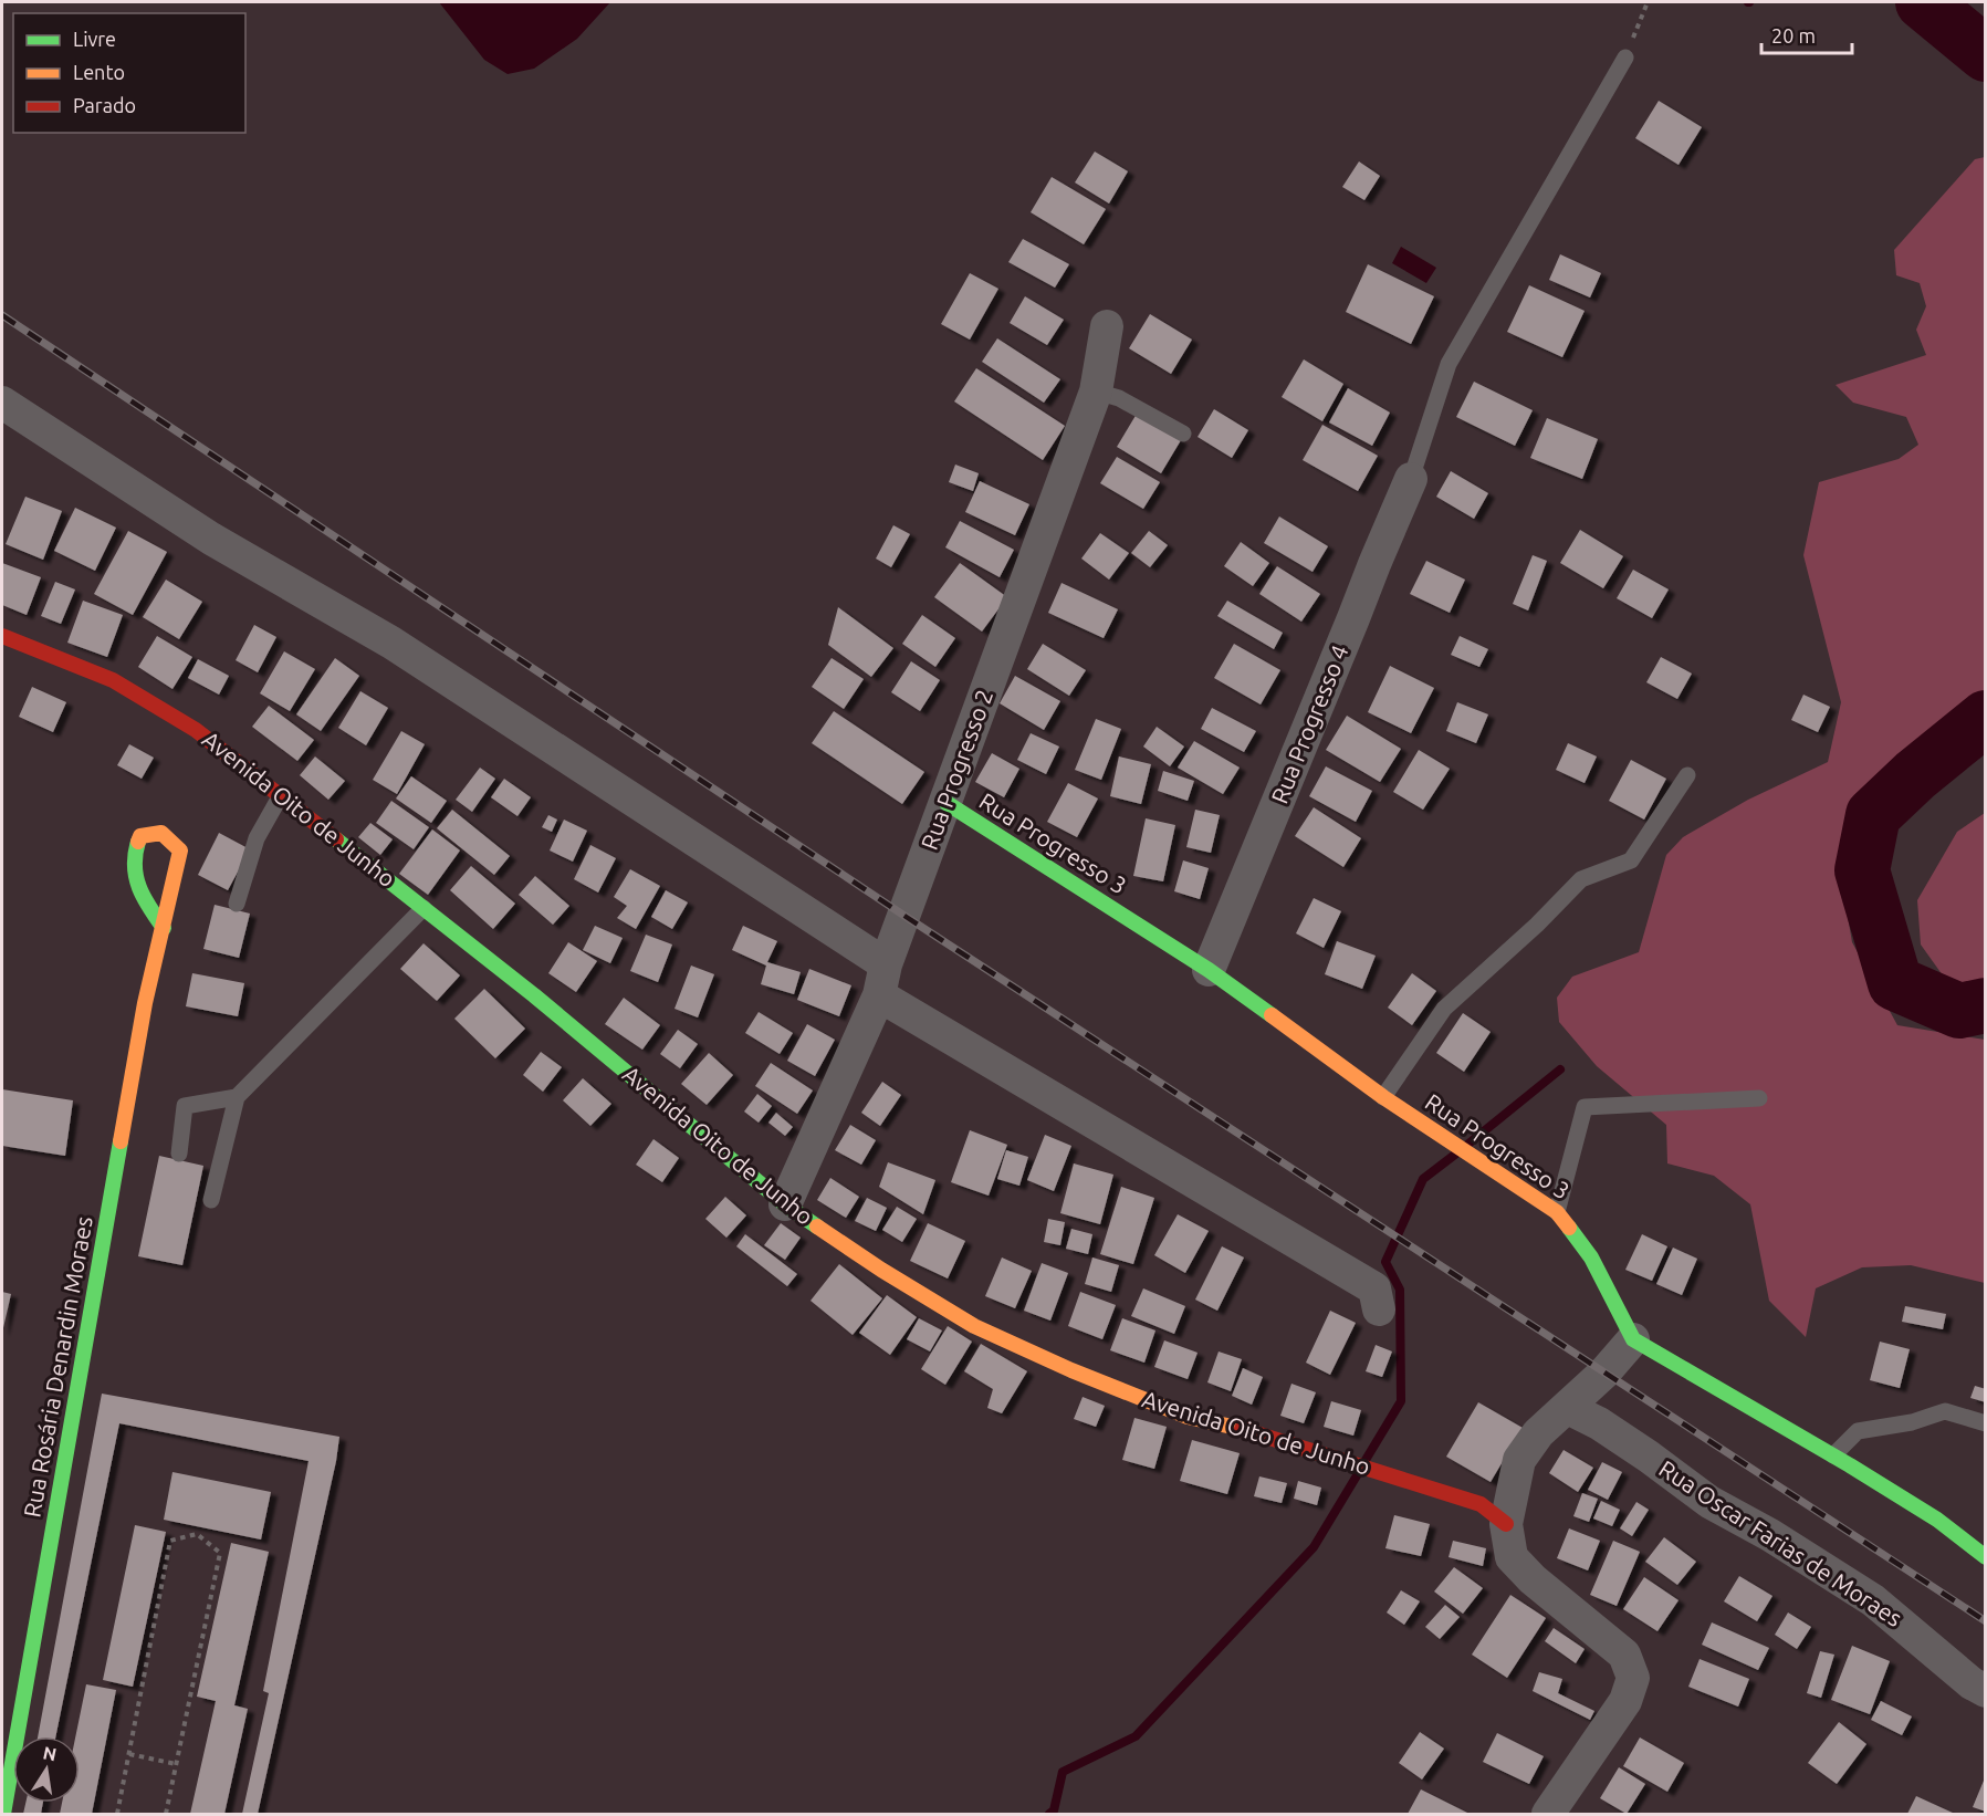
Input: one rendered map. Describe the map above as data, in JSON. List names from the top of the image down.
{
  "streets": {
    "street": [
      "Rua Progresso 4",
      "Rua Progresso 2",
      "Avenida Oito de Junho",
      "Rua Progresso 3",
      "Rua Rosária Denardin Moraes",
      "Rua Oscar Farias de Moraes"
    ]
  },
  "crossings": [
    ["Rua Progresso 4", "Rua Progresso 3"],
    ["Rua Progresso 2", "Avenida Oito de Junho"],
    ["Rua Progresso 2", "Rua Progresso 3"]
  ],
  "legend": ["Livre", "Lento", "Parado"],
  "scale_bar": "20 m",
  "north": "top"
}
